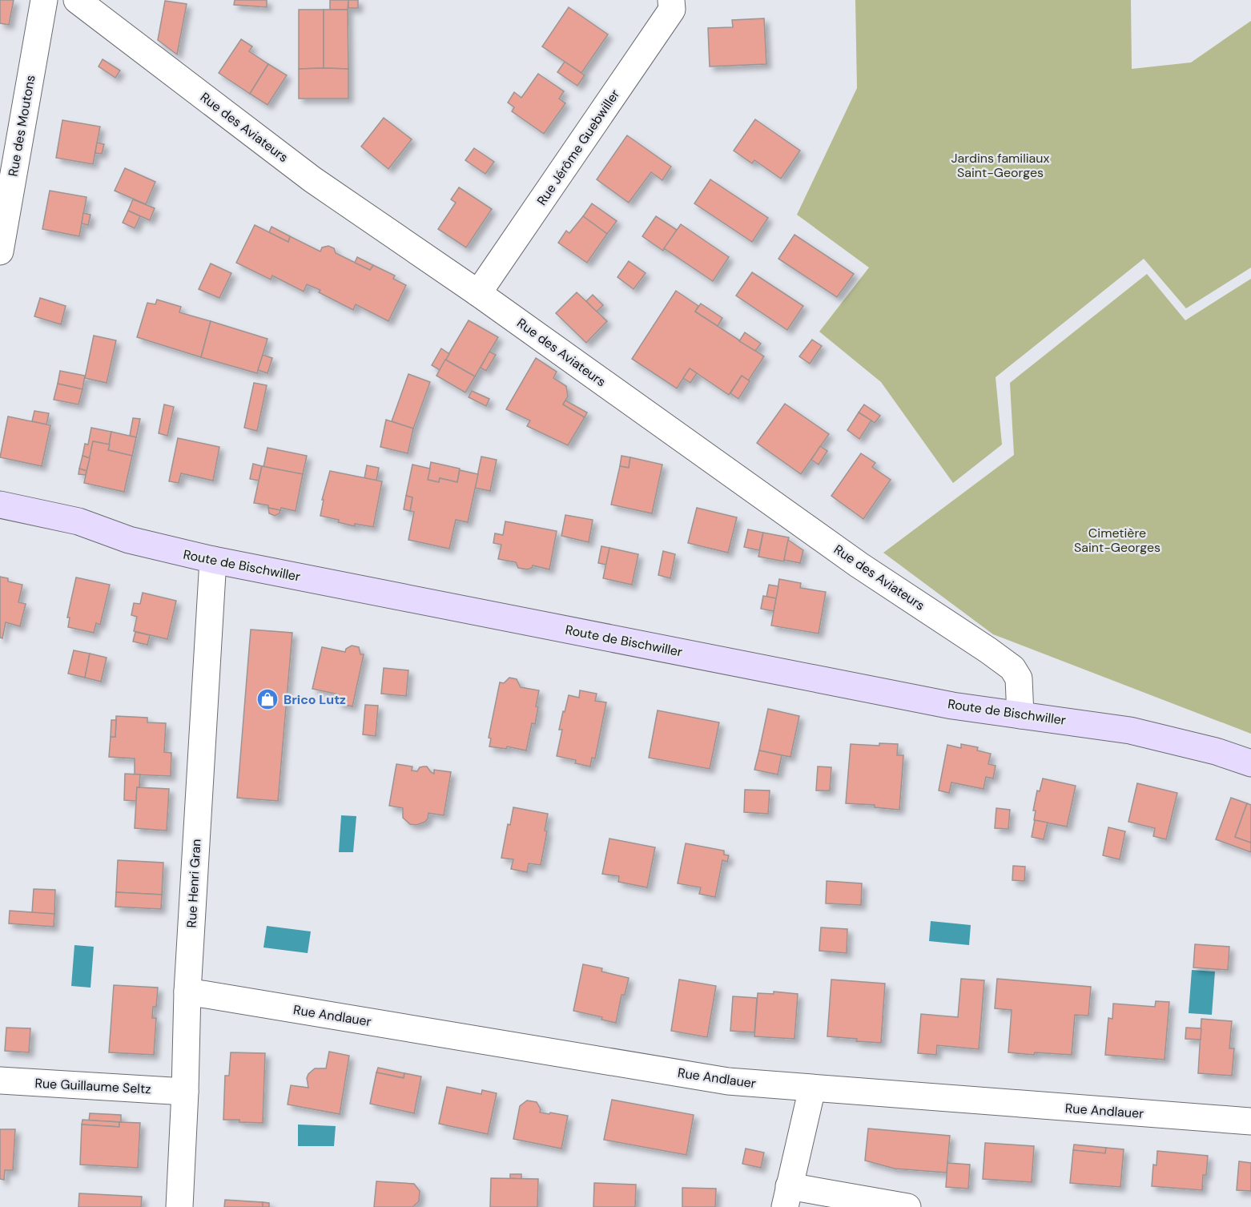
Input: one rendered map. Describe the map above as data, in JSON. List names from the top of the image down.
{
  "streets": {
    "street": [
      "Rue des Moutons",
      "Rue des Aviateurs",
      "Rue Jérôme Guebwiller",
      "Route de Bischwiller",
      "Rue Henri Gran",
      "Rue Andlauer",
      "Rue Guillaume Seltz"
    ]
  },
  "crossings": [
    ["Rue des Aviateurs", "Rue Jérôme Guebwiller"],
    ["Rue des Aviateurs", "Route de Bischwiller"],
    ["Route de Bischwiller", "Rue Henri Gran"],
    ["Rue Henri Gran", "Rue Andlauer"],
    ["Rue Henri Gran", "Rue Guillaume Seltz"]
  ],
  "parks": ["Jardins familiaux Saint-Georges", "Cimetière Saint-Georges"],
  "places": {
    "shop": ["Brico Lutz"]
  }
}
